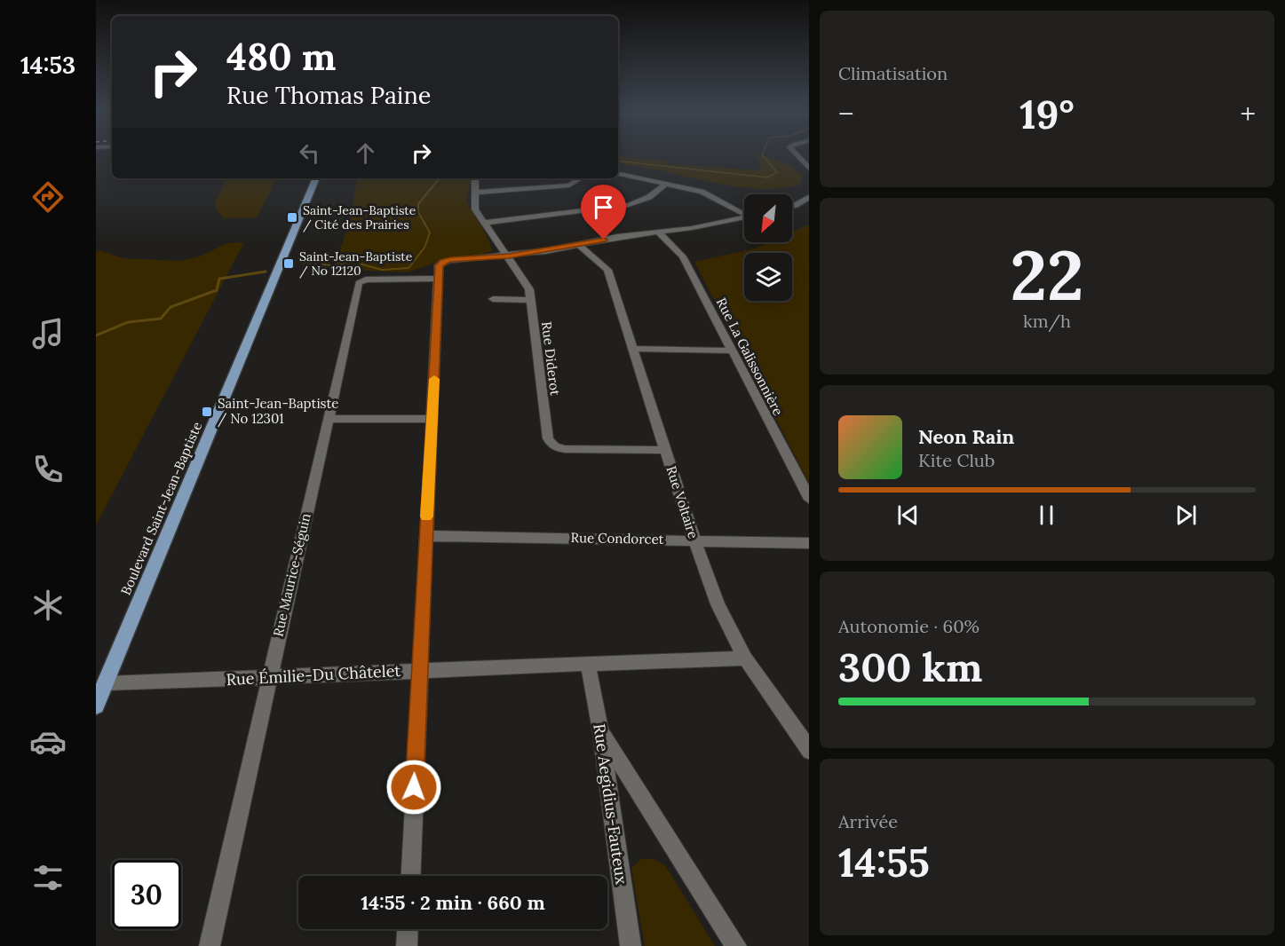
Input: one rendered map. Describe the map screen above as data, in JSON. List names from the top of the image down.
{
  "streets": {
    "main road": ["Boulevard Saint-Jean-Baptiste"],
    "street": [
      "Rue La Galissonnière",
      "Rue Diderot",
      "Rue Voltaire",
      "Rue Condorcet",
      "Rue Maurice-Séguin",
      "Rue Émilie-Du Châtelet",
      "Rue Aegidius-Fauteux"
    ]
  },
  "crossings": [
    ["Rue Diderot", "Rue Voltaire"],
    ["Rue Voltaire", "Rue Condorcet"],
    ["Rue Voltaire", "Rue Émilie-Du Châtelet"],
    ["Boulevard Saint-Jean-Baptiste", "Rue Émilie-Du Châtelet"],
    ["Rue Maurice-Séguin", "Rue Émilie-Du Châtelet"],
    ["Rue Émilie-Du Châtelet", "Rue Aegidius-Fauteux"]
  ],
  "places": {
    "transit": ["Saint-Jean-Baptiste / Cité des Prairies", "Saint-Jean-Baptiste / No 12120", "Saint-Jean-Baptiste / No 12301"]
  },
  "north": "bottom left",
  "page": {
    "tabs": "14:53",
    "tile": [
      "Climatisation",
      ["22", "km/h"],
      ["Autonomie · 60%", "300 km"],
      ["Arrivée", "14:55"]
    ],
    "turn": ["480 m", "Rue Thomas Paine"],
    "heat": ["−", "19°", "+"],
    "song": ["Neon Rain", "Kite Club"],
    "limit": "30",
    "trip": "14:55 · 2 min · 660 m"
  }
}
